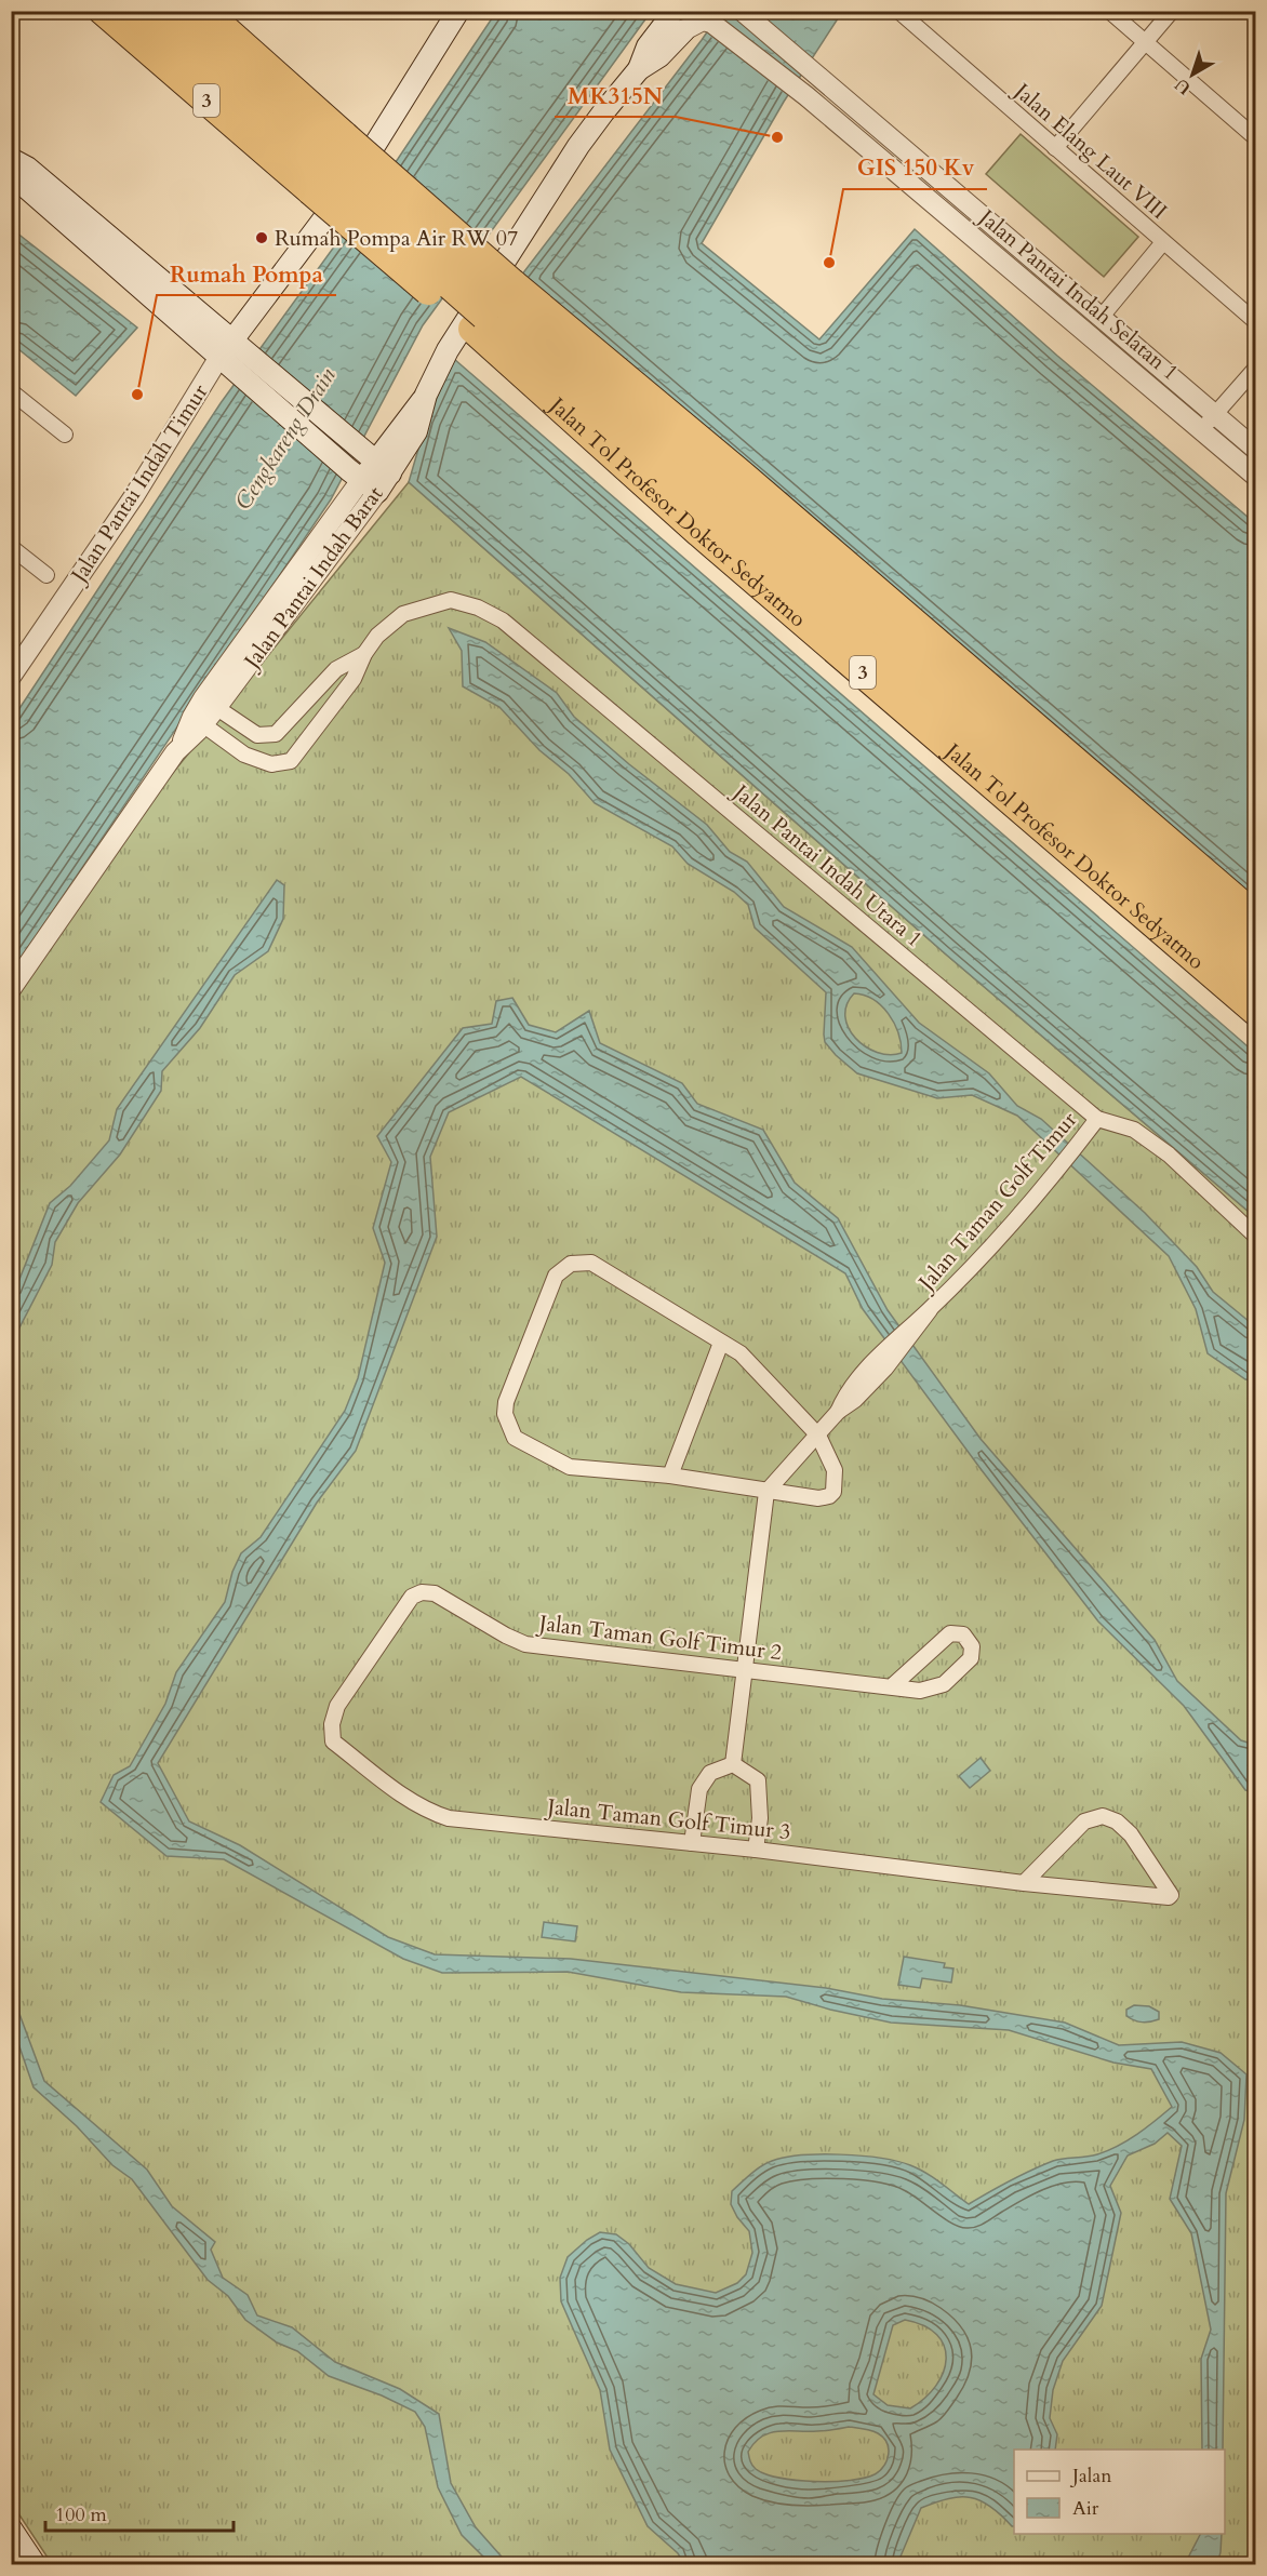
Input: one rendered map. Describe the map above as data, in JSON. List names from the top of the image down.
{
  "streets": {
    "highway": ["3", "Jalan Tol Profesor Doktor Sedyatmo"],
    "main road": ["Jalan Pantai Indah Timur", "Jalan Pantai Indah Barat"],
    "street": [
      "Jalan Elang Laut VIII",
      "Jalan Pantai Indah Selatan 1",
      "Jalan Pantai Indah Utara 1",
      "Jalan Taman Golf Timur",
      "Jalan Taman Golf Timur 2",
      "Jalan Taman Golf Timur 3"
    ]
  },
  "crossings": [
    ["Jalan Pantai Indah Selatan 1", "Jalan Pantai Indah Barat"],
    ["Jalan Pantai Indah Barat", "Jalan Pantai Indah Utara 1"],
    ["Jalan Pantai Indah Utara 1", "Jalan Taman Golf Timur"],
    ["Jalan Taman Golf Timur 2", "Jalan Taman Golf Timur 3"]
  ],
  "water": ["Cengkareng Drain"],
  "places": [
    "MK315N",
    "Rumah Pompa Air RW 07",
    "GIS 150 Kv",
    "Rumah Pompa"
  ],
  "legend": ["Jalan", "Air"],
  "scale_bar": "100 m",
  "north": "bottom left"
}
